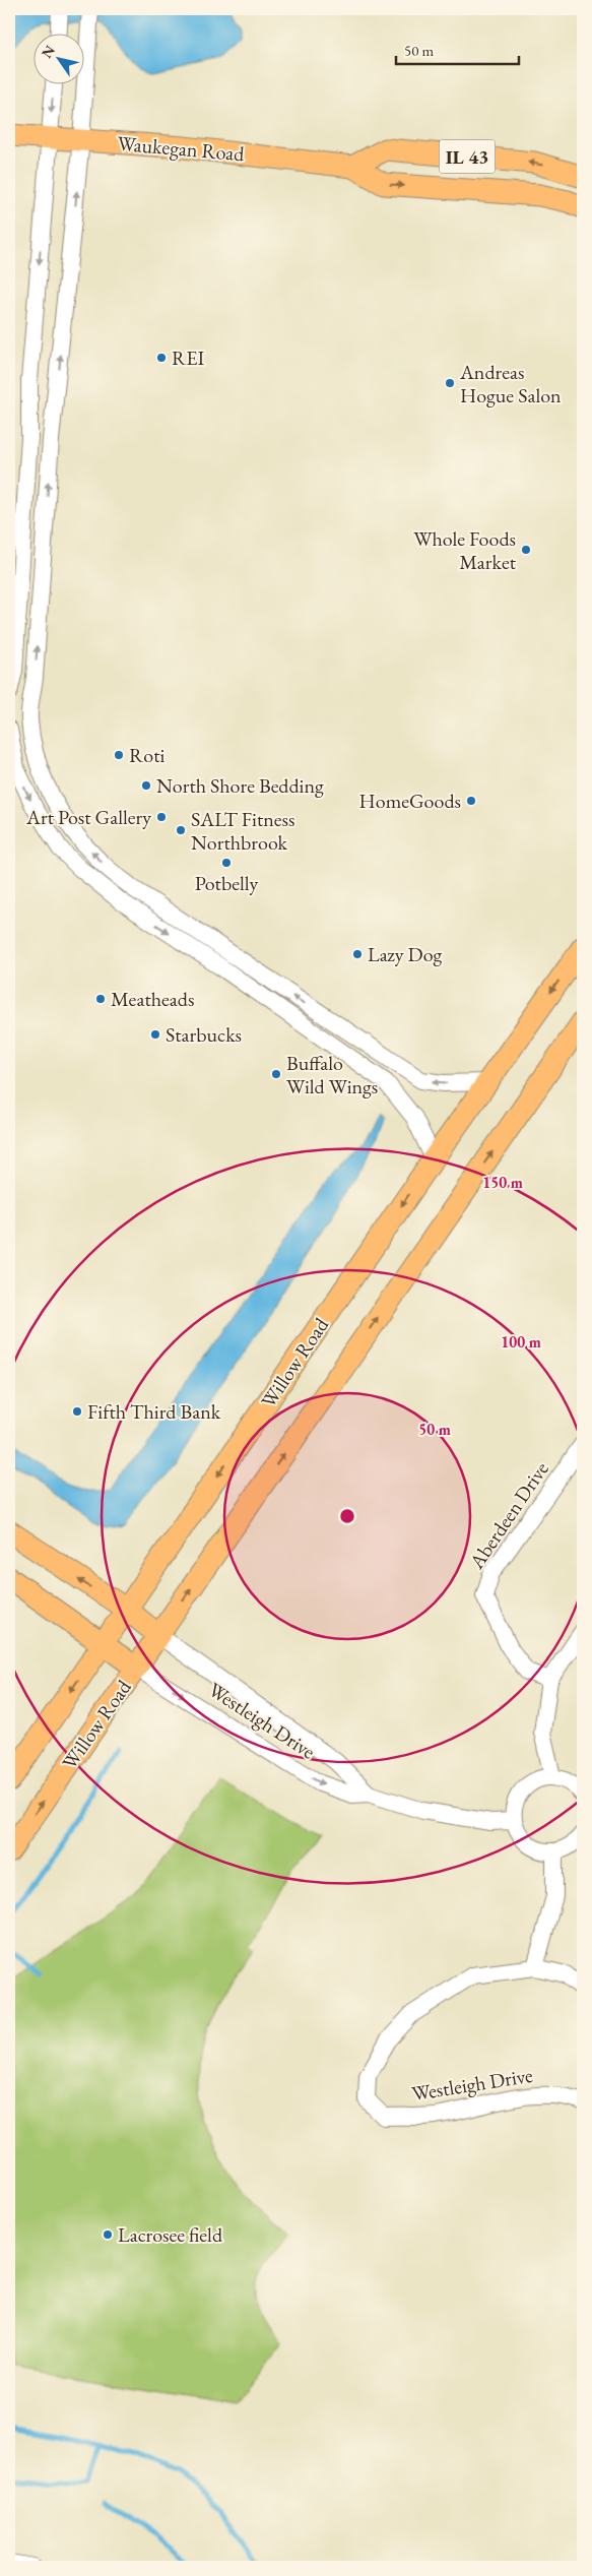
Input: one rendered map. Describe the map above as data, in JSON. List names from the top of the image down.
{
  "streets": {
    "main road": ["Waukegan Road", "IL 43", "Willow Road"],
    "street": ["Aberdeen Drive", "Westleigh Drive"]
  },
  "crossings": [
    ["Waukegan Road", "IL 43"],
    ["Willow Road", "Westleigh Drive"]
  ],
  "places": [
    "REI",
    "Andreas Hogue Salon",
    "Whole Foods Market",
    "Roti",
    "North Shore Bedding",
    "HomeGoods",
    "Art Post Gallery",
    "SALT Fitness Northbrook",
    "Potbelly",
    "Lazy Dog",
    "Meatheads",
    "Starbucks",
    "Buffalo Wild Wings",
    "Fifth Third Bank",
    "Lacrosee field"
  ],
  "scale_bar": "50 m",
  "north": "top left",
  "rings": ["150 m", "100 m", "50 m"]
}
